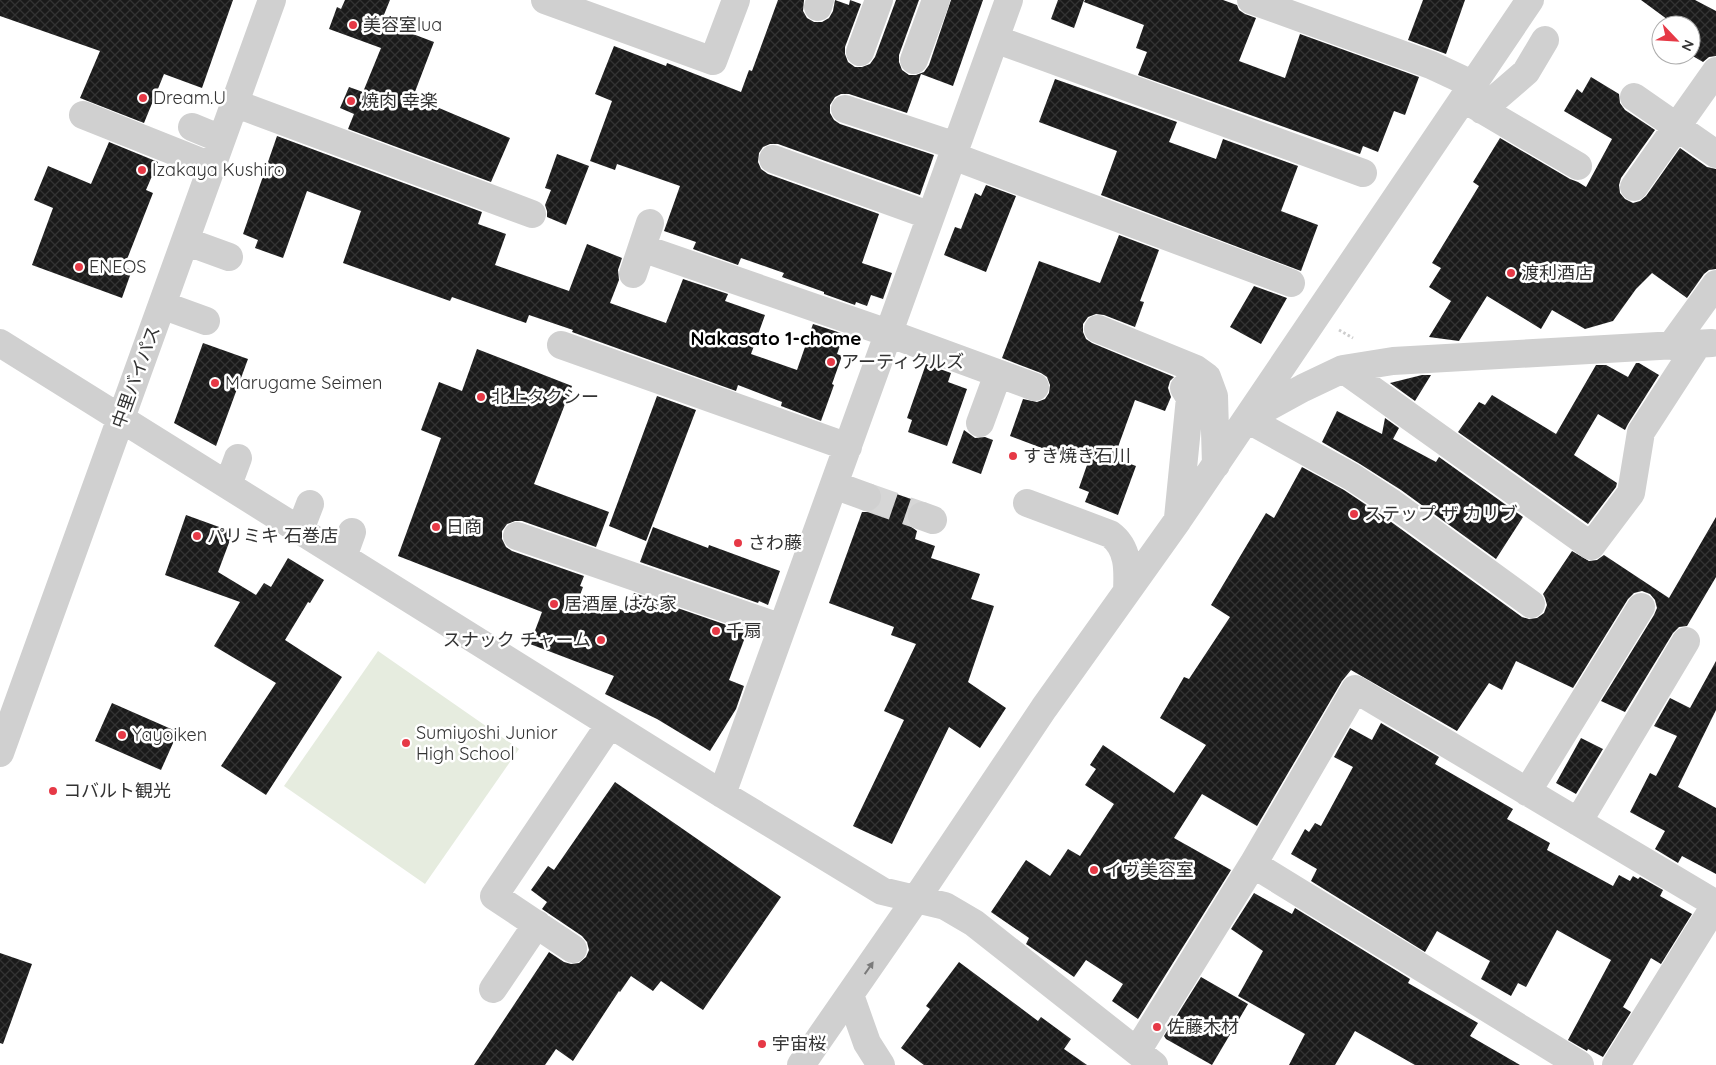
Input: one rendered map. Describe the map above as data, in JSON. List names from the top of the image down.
{
  "streets": {
    "street": ["中里バイパス"]
  },
  "districts": ["Nakasato 1-chome"],
  "places": [
    "美容室lua",
    "Dream.U",
    "焼肉 幸楽",
    "Izakaya Kushiro",
    "ENEOS",
    "渡利酒店",
    "アーティクルズ",
    "Marugame Seimen",
    "北上タクシー",
    "すき焼き石川",
    "ステップ ザ カリブ",
    "日商",
    "パリミキ 石巻店",
    "さわ藤",
    "居酒屋 はな家",
    "千扇",
    "スナック チャーム",
    "Yayoiken",
    "Sumiyoshi Junior High School",
    "コバルト観光",
    "イヴ美容室",
    "佐藤木材",
    "宇宙桜"
  ],
  "north": "bottom right"
}
